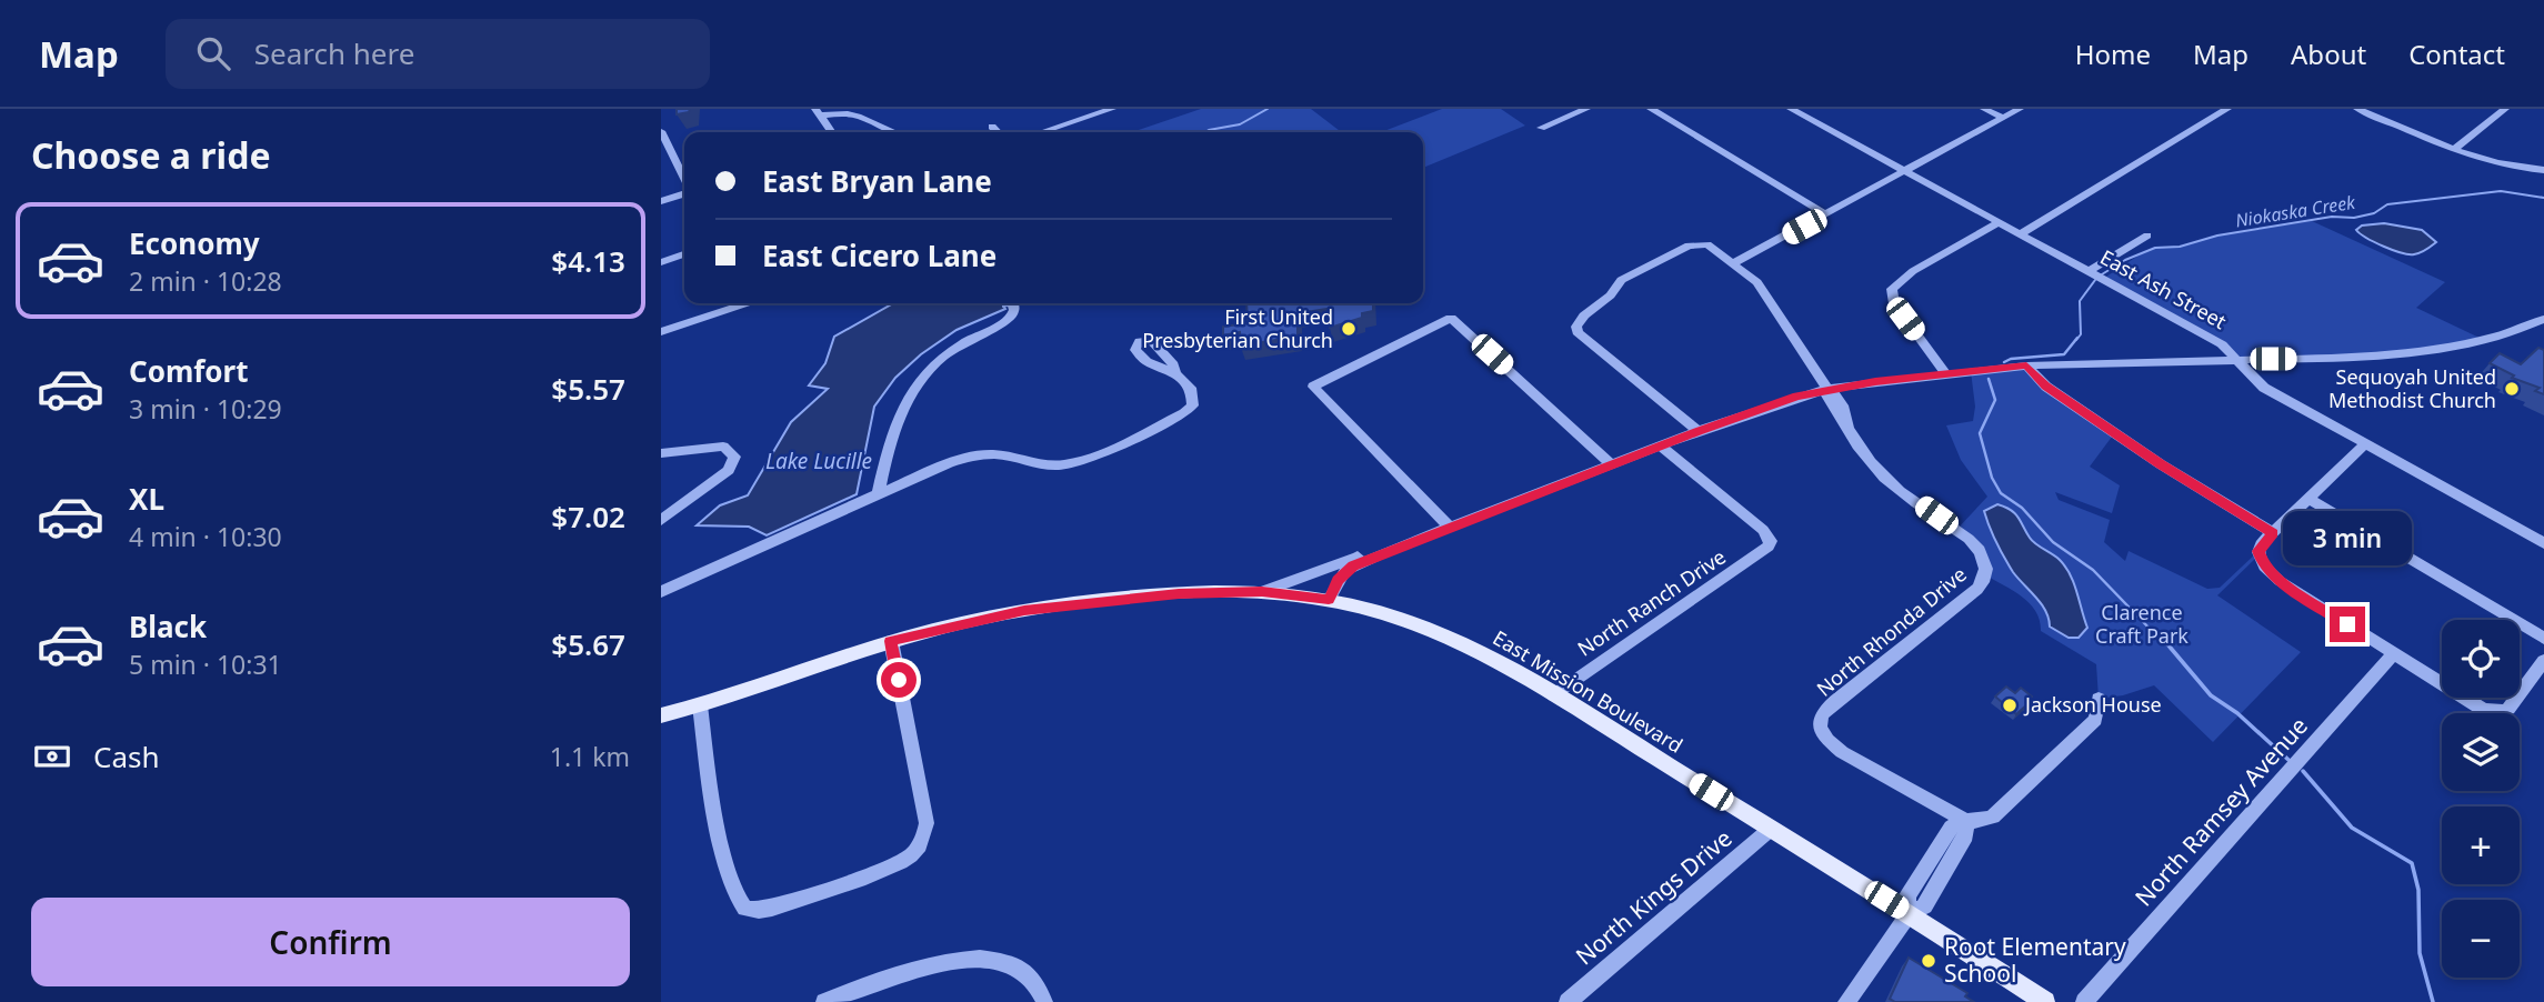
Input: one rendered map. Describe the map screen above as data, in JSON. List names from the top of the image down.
{
  "streets": {
    "main road": ["East Mission Boulevard"],
    "street": [
      "East Ash Street",
      "North Ranch Drive",
      "North Rhonda Drive",
      "North Ramsey Avenue",
      "North Kings Drive"
    ]
  },
  "crossings": [
    ["North Ranch Drive", "East Mission Boulevard"],
    ["East Mission Boulevard", "North Kings Drive"]
  ],
  "water": ["Niokaska Creek", "Lake Lucille"],
  "parks": ["Clarence Craft Park"],
  "places": [
    "First United Presbyterian Church",
    "Sequoyah United Methodist Church",
    "Jackson House",
    "Root Elementary School"
  ],
  "page": {
    "header": "Map",
    "search": "Search here",
    "nav": [
      "Home",
      "Map",
      "About",
      "Contact"
    ],
    "heading": "Choose a ride",
    "banner": ["East Bryan Lane", "East Cicero Lane"],
    "list": [
      {
        "name": "Economy",
        "note": "2 min · 10:28",
        "value": "$4.13"
      },
      {
        "name": "Comfort",
        "note": "3 min · 10:29",
        "value": "$5.57"
      },
      {
        "name": "XL",
        "note": "4 min · 10:30",
        "value": "$7.02"
      },
      {
        "name": "Black",
        "note": "5 min · 10:31",
        "value": "$5.67"
      }
    ],
    "bubble": "3 min",
    "map_buttons": ["+", "−"],
    "pay": ["Cash", "1.1 km"],
    "buttons": "Confirm"
  }
}
